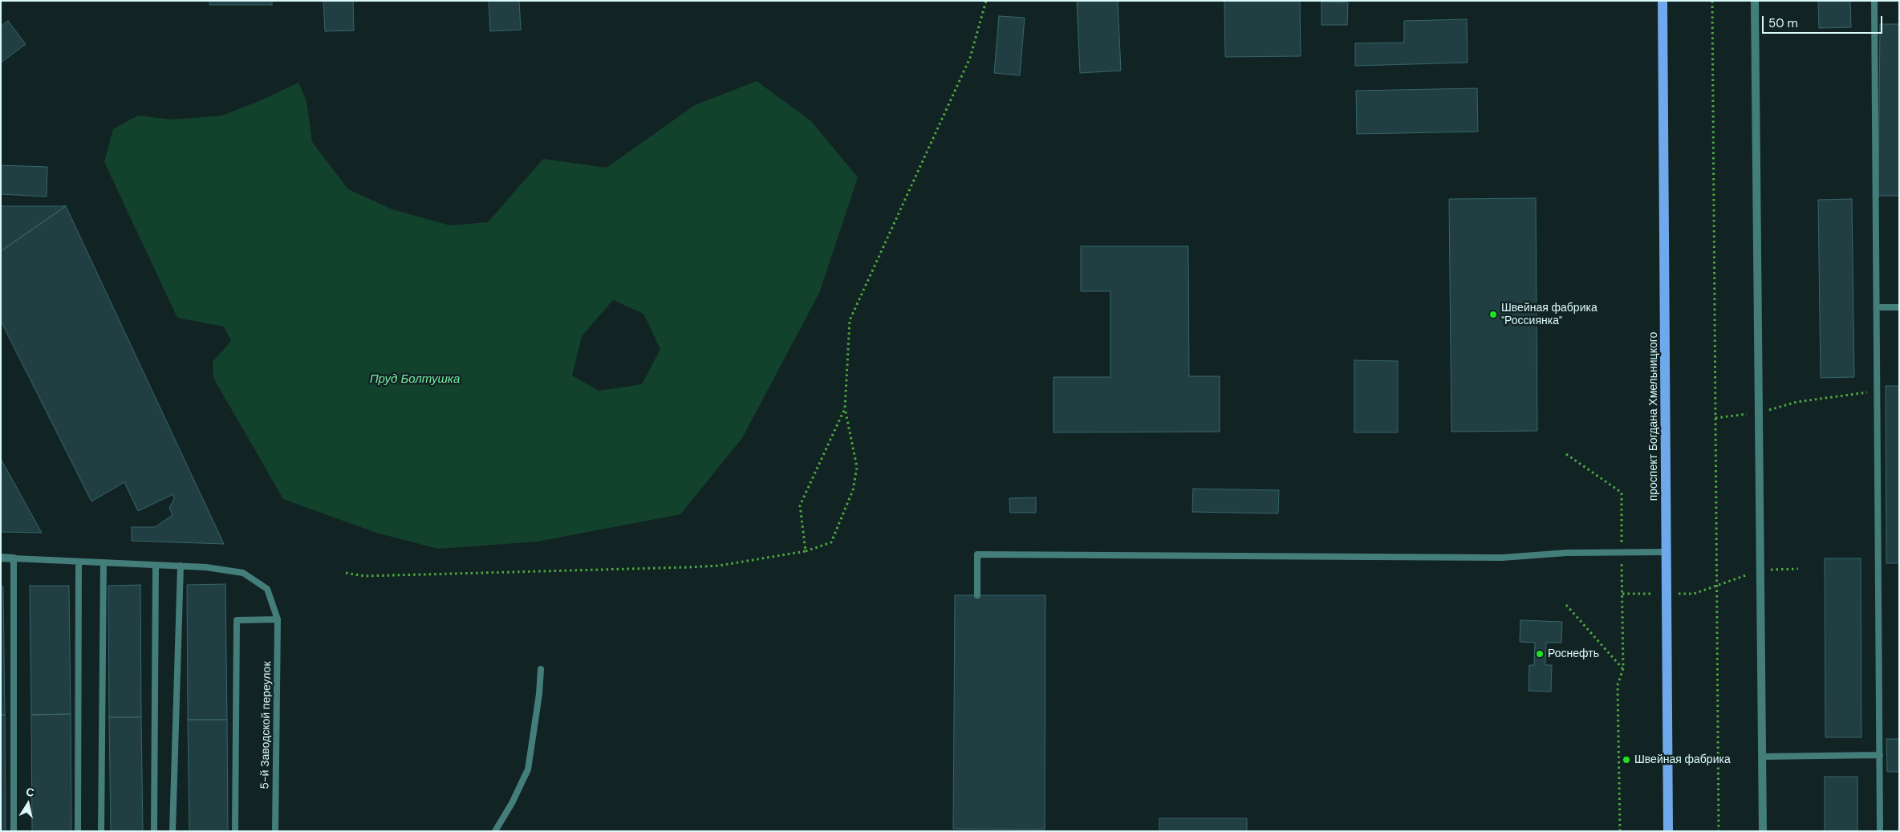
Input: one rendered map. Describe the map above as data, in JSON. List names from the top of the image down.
{
  "streets": {
    "main road": ["проспект Богдана Хмельницкого"],
    "lane": ["5-й Заводской переулок"]
  },
  "water": ["Пруд Болтушка"],
  "places": ["Швейная фабрика \"Россиянка\"", "Роснефть", "Швейная фабрика"],
  "scale_bar": "50 m",
  "north": "top"
}
